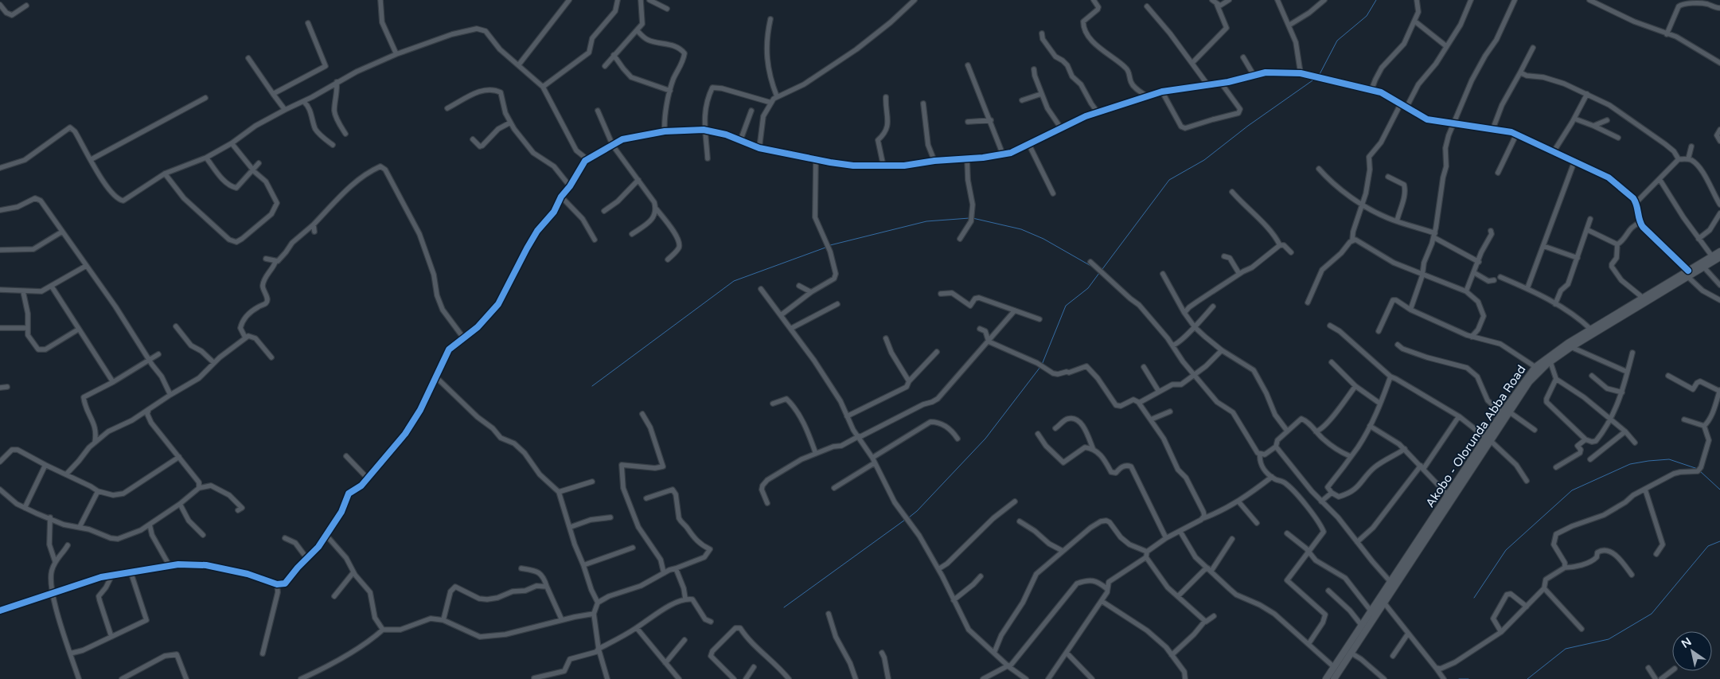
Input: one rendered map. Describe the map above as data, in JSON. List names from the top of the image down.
{
  "streets": {
    "main road": ["Akobo - Olorunda Abba Road"]
  },
  "north": "top left"
}
